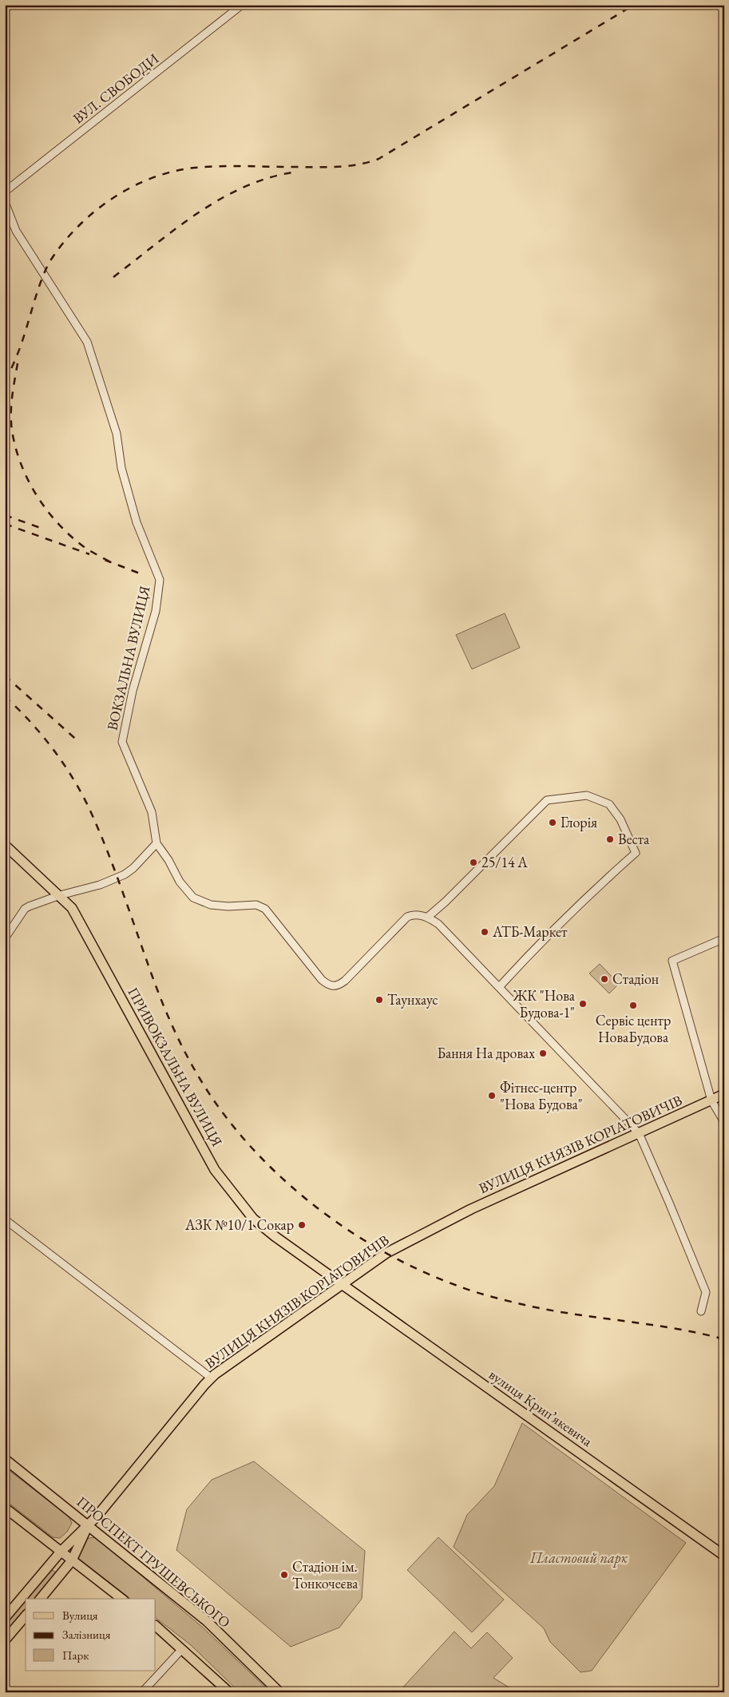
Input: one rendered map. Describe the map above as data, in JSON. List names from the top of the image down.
{
  "streets": {
    "main road": [
      "ПРИВОКЗАЛЬНА ВУЛИЦЯ",
      "ВУЛИЦЯ КНЯЗІВ КОРІАТОВИЧІВ",
      "вулиця Крипʼякевича",
      "ПРОСПЕКТ ГРУШЕВСЬКОГО"
    ],
    "street": ["ВУЛ. СВОБОДИ", "ВОКЗАЛЬНА ВУЛИЦЯ"]
  },
  "crossings": [
    ["ПРИВОКЗАЛЬНА ВУЛИЦЯ", "ВУЛИЦЯ КНЯЗІВ КОРІАТОВИЧІВ"],
    ["ПРИВОКЗАЛЬНА ВУЛИЦЯ", "вулиця Крипʼякевича"],
    ["ВУЛИЦЯ КНЯЗІВ КОРІАТОВИЧІВ", "вулиця Крипʼякевича"],
    ["ВУЛИЦЯ КНЯЗІВ КОРІАТОВИЧІВ", "ПРОСПЕКТ ГРУШЕВСЬКОГО"]
  ],
  "parks": ["Пластовий парк"],
  "places": [
    "Глорія",
    "Веста",
    "25/14 А",
    "АТБ-Маркет",
    "Стадіон",
    "Таунхаус",
    "ЖК \"Нова Будова-1\"",
    "Сервіс центр НоваБудова",
    "Бання На дровах",
    "Фітнес-центр \"Нова Будова\"",
    "АЗК №10/1 Сокар",
    "Стадіон ім. Тонкочеєва"
  ],
  "legend": ["Вулиця", "Залізниця", "Парк"]
}
